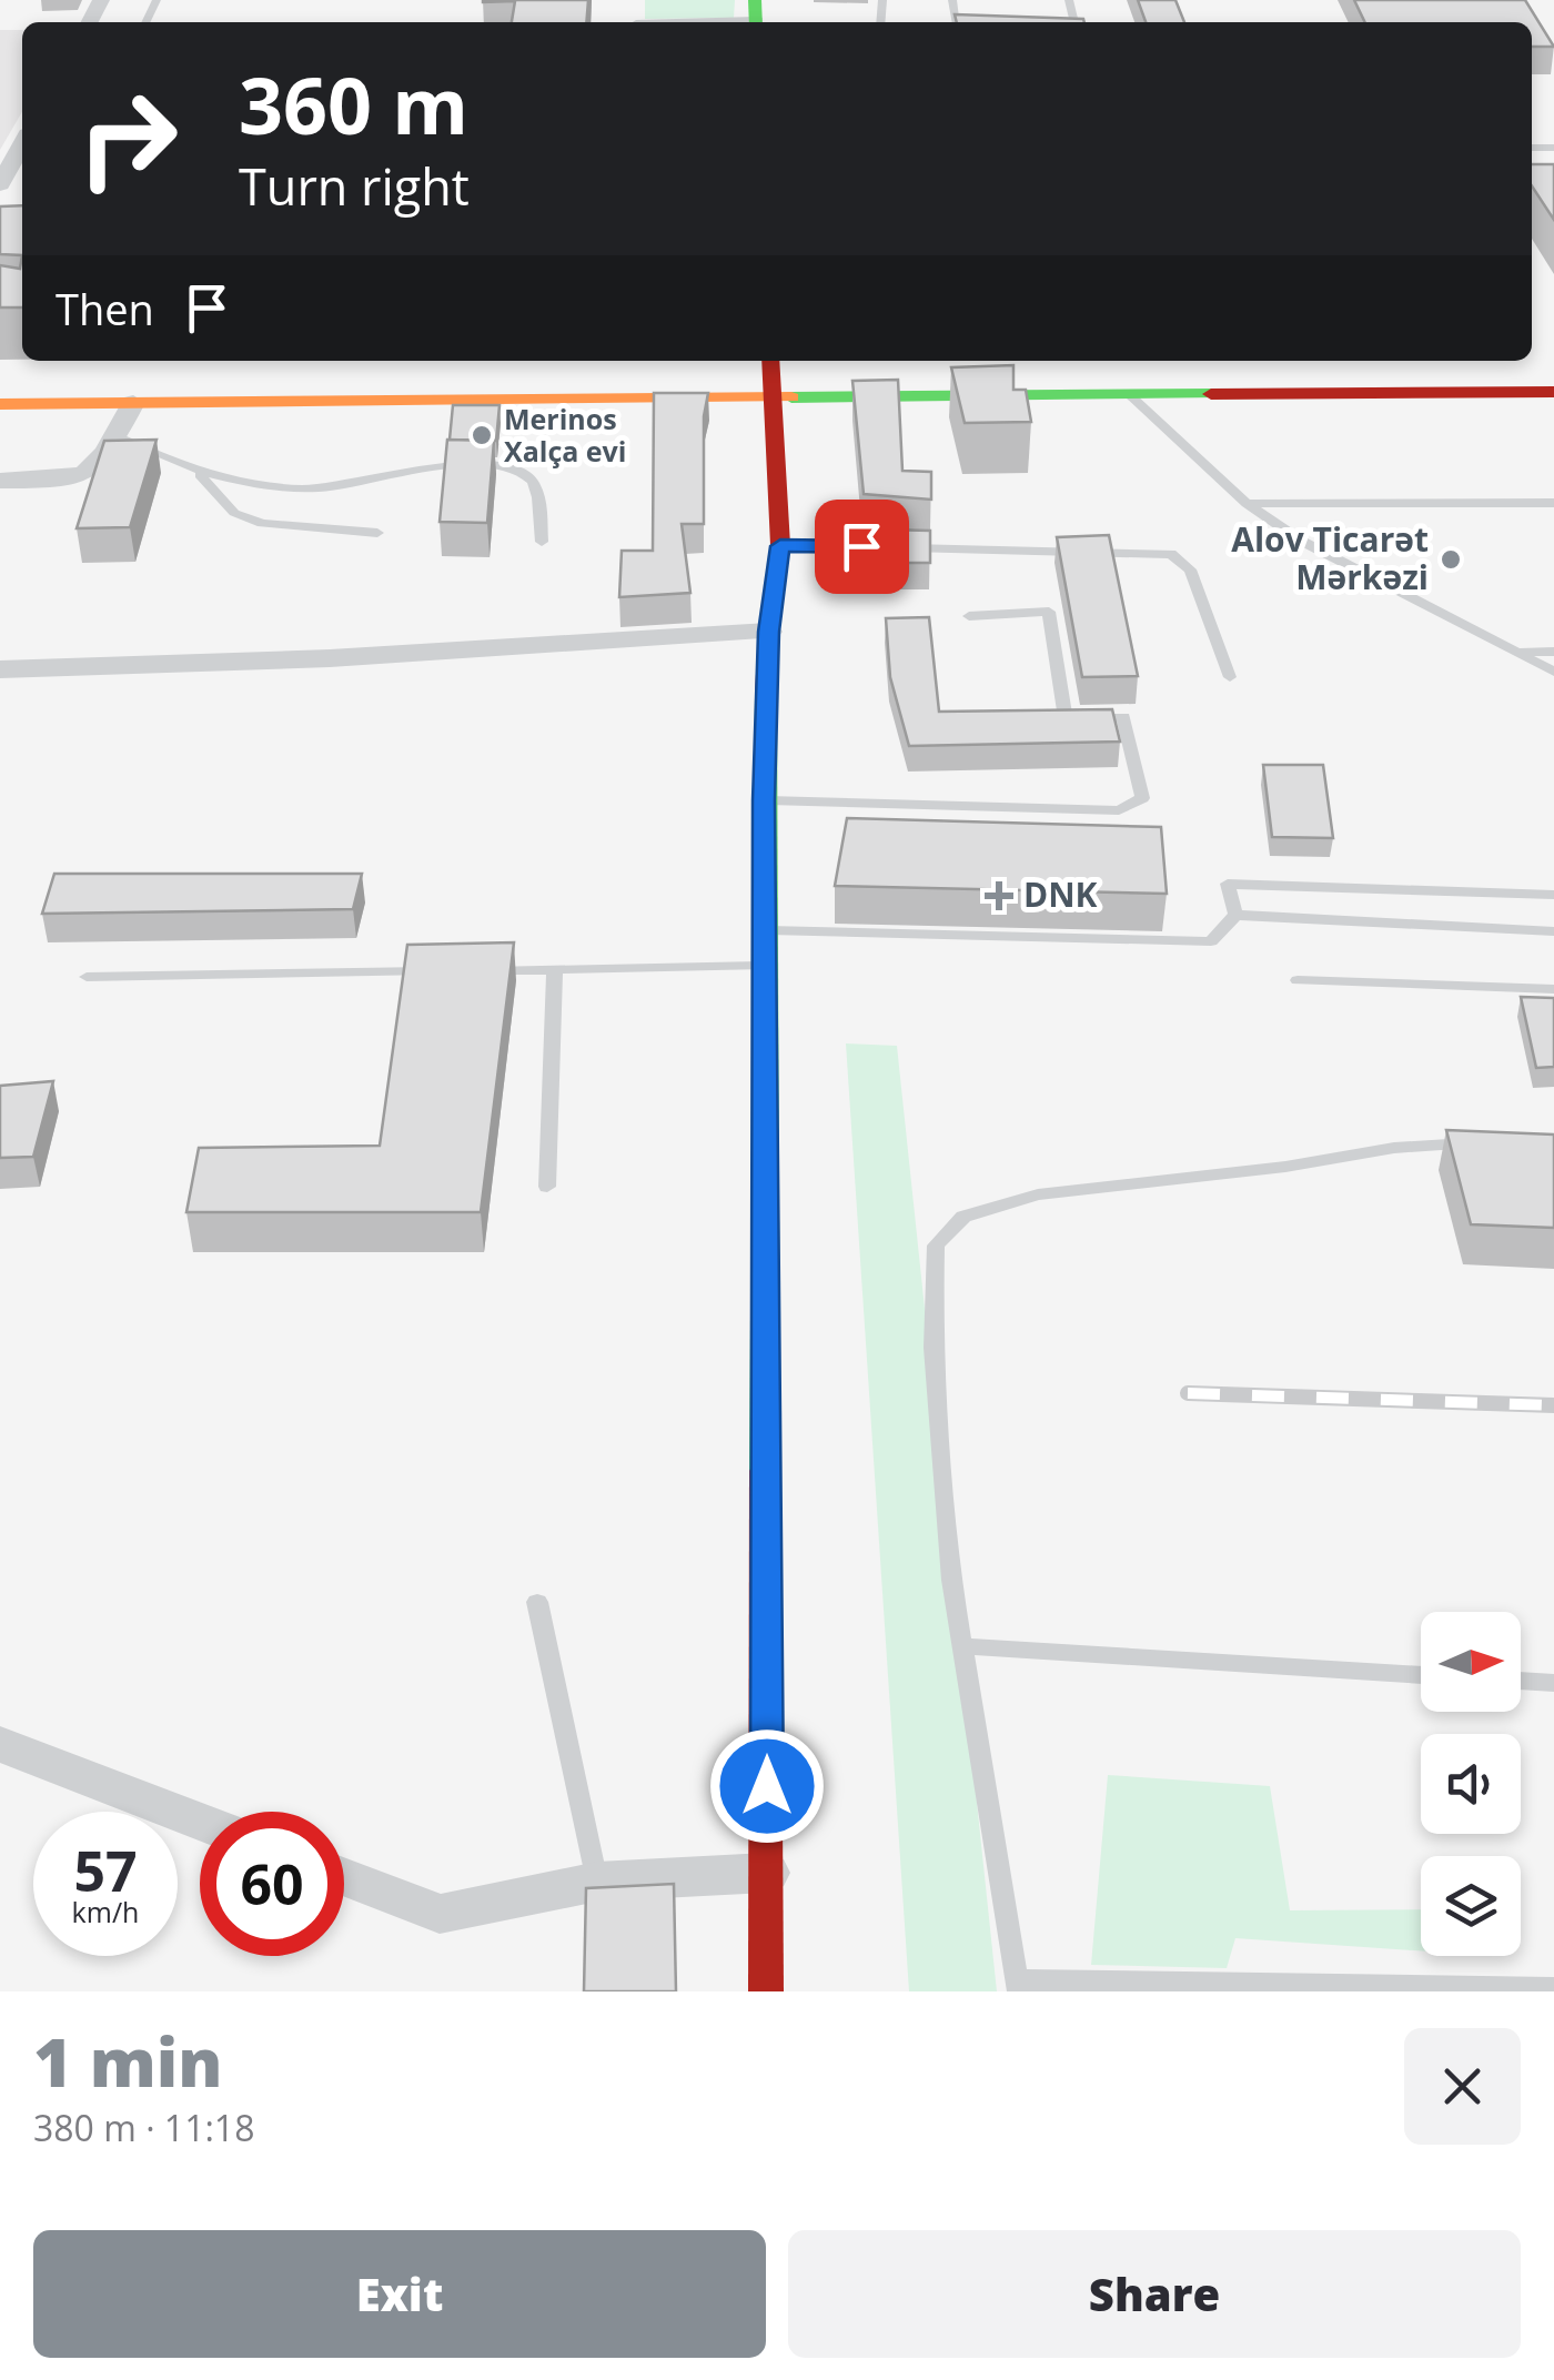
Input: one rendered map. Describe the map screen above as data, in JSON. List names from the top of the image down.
{
  "places": {
    "other": ["Merinos Xalça evi", "Alov Ticarət Mərkəzi"],
    "health": ["DNK"]
  },
  "north": "right",
  "page": {
    "turn": ["360 m", "Turn right"],
    "then": "Then",
    "speed": "57 km/h",
    "limit": "60",
    "heading": ["1 min", "380 m · 11:18"],
    "buttons": ["Exit", "Share"]
  }
}
